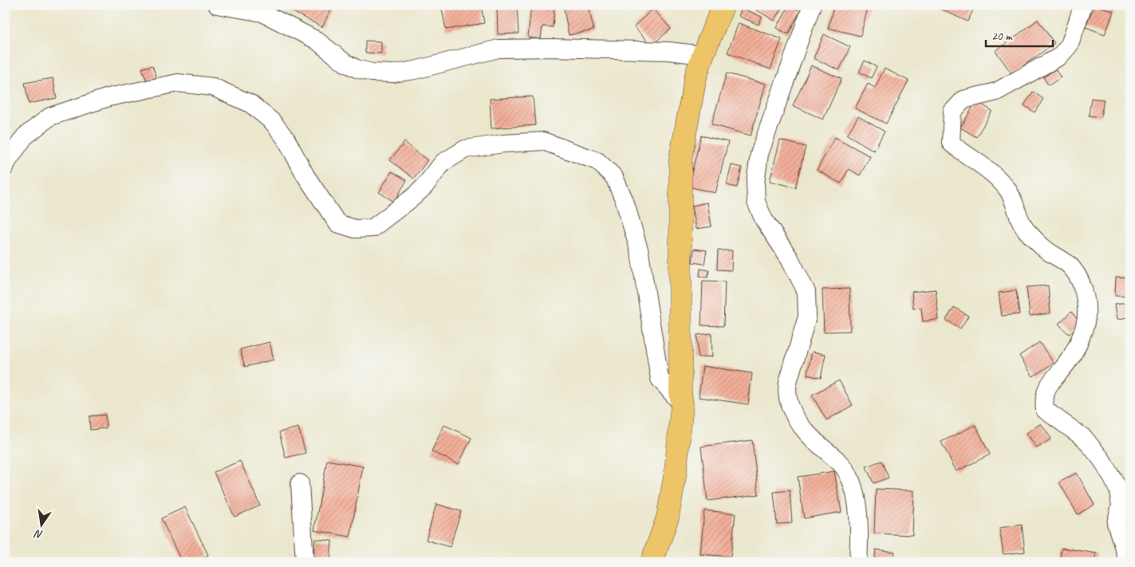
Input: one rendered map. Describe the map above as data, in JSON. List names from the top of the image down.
{
  "scale_bar": "20 m",
  "north": "bottom"
}
